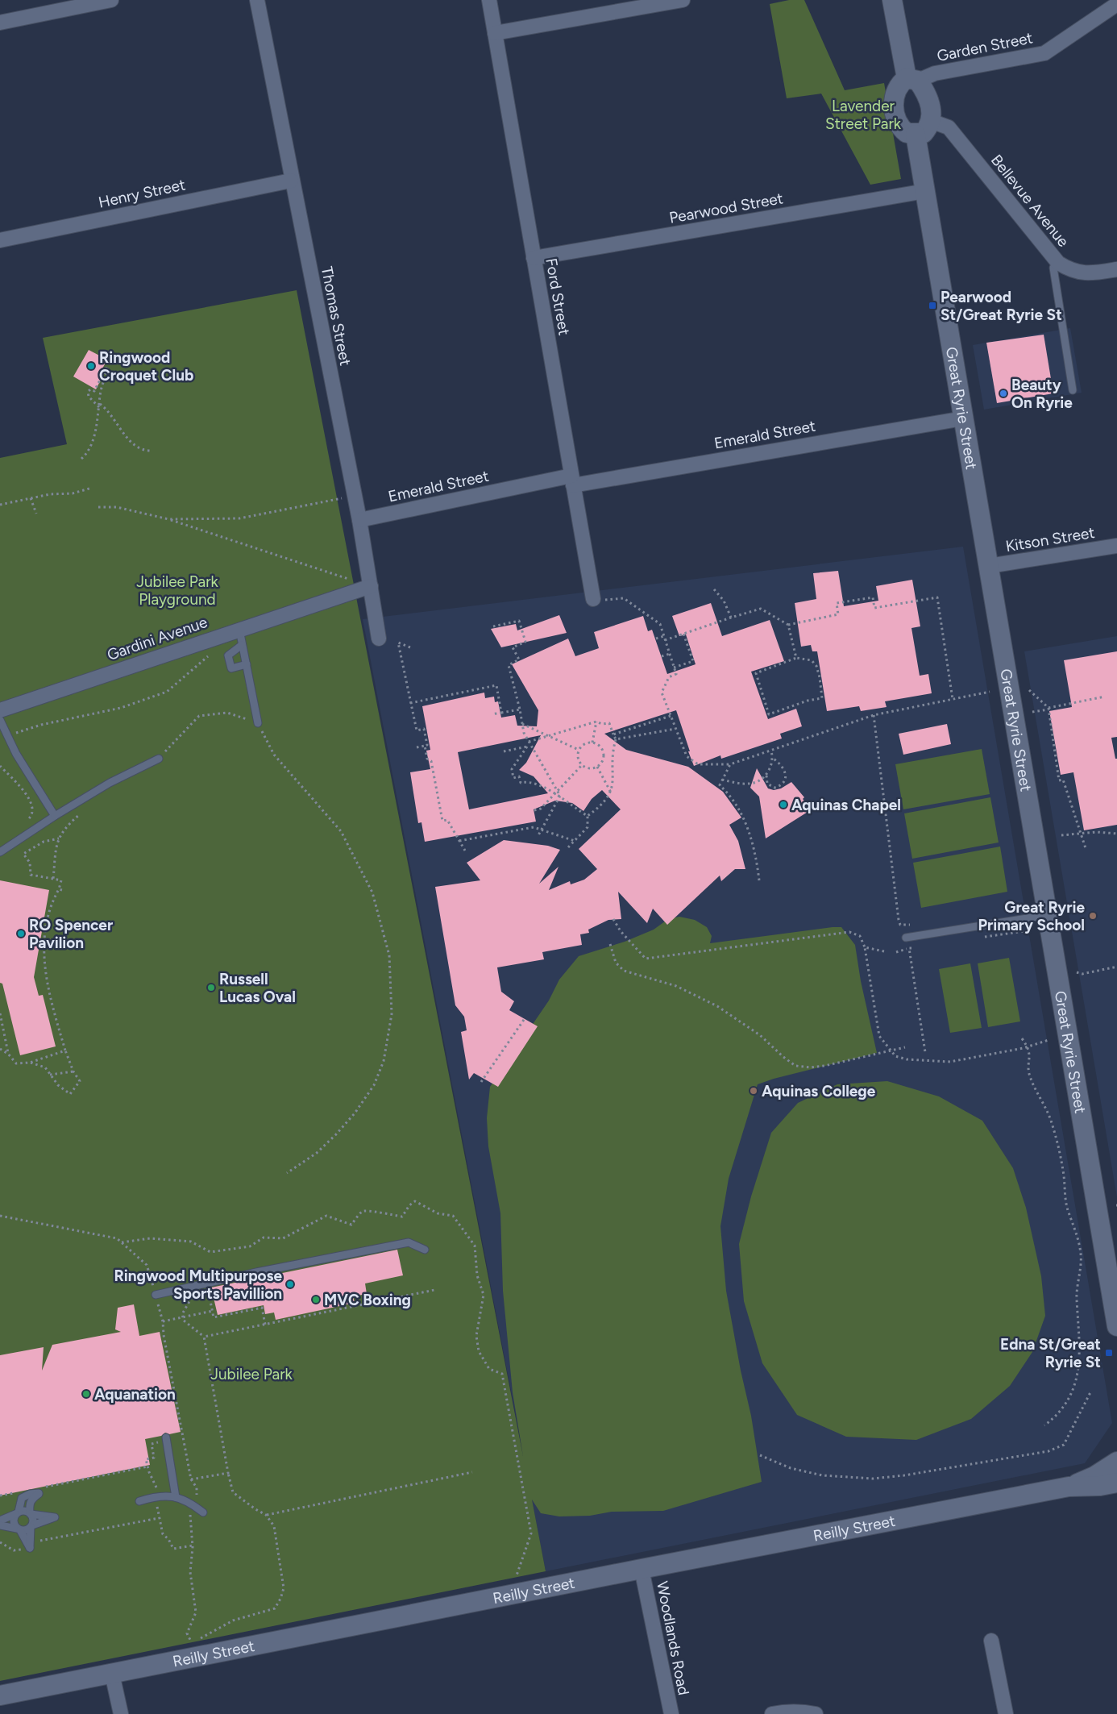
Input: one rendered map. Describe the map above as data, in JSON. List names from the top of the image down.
{
  "streets": {
    "main road": ["Great Ryrie Street", "Reilly Street"],
    "street": [
      "Garden Street",
      "Henry Street",
      "Bellevue Avenue",
      "Pearwood Street",
      "Ford Street",
      "Thomas Street",
      "Emerald Street",
      "Kitson Street",
      "Gardini Avenue",
      "Woodlands Road"
    ]
  },
  "crossings": [
    ["Garden Street", "Bellevue Avenue"],
    ["Garden Street", "Great Ryrie Street"],
    ["Henry Street", "Thomas Street"],
    ["Bellevue Avenue", "Great Ryrie Street"],
    ["Pearwood Street", "Ford Street"],
    ["Pearwood Street", "Great Ryrie Street"],
    ["Ford Street", "Emerald Street"],
    ["Thomas Street", "Emerald Street"],
    ["Thomas Street", "Gardini Avenue"],
    ["Great Ryrie Street", "Emerald Street"],
    ["Great Ryrie Street", "Kitson Street"],
    ["Reilly Street", "Woodlands Road"]
  ],
  "parks": ["Lavender Street Park", "Jubilee Park Playground", "Jubilee Park"],
  "places": {
    "transit": ["Pearwood St/Great Ryrie St", "Edna St/Great Ryrie St"],
    "other": [
      "Ringwood Croquet Club",
      "Beauty On Ryrie",
      "Aquinas Chapel",
      "Great Ryrie Primary School",
      "RO Spencer Pavilion",
      "Russell Lucas Oval",
      "Aquinas College",
      "Ringwood Multipurpose Sports Pavillion",
      "MVC Boxing",
      "Aquanation"
    ]
  }
}
